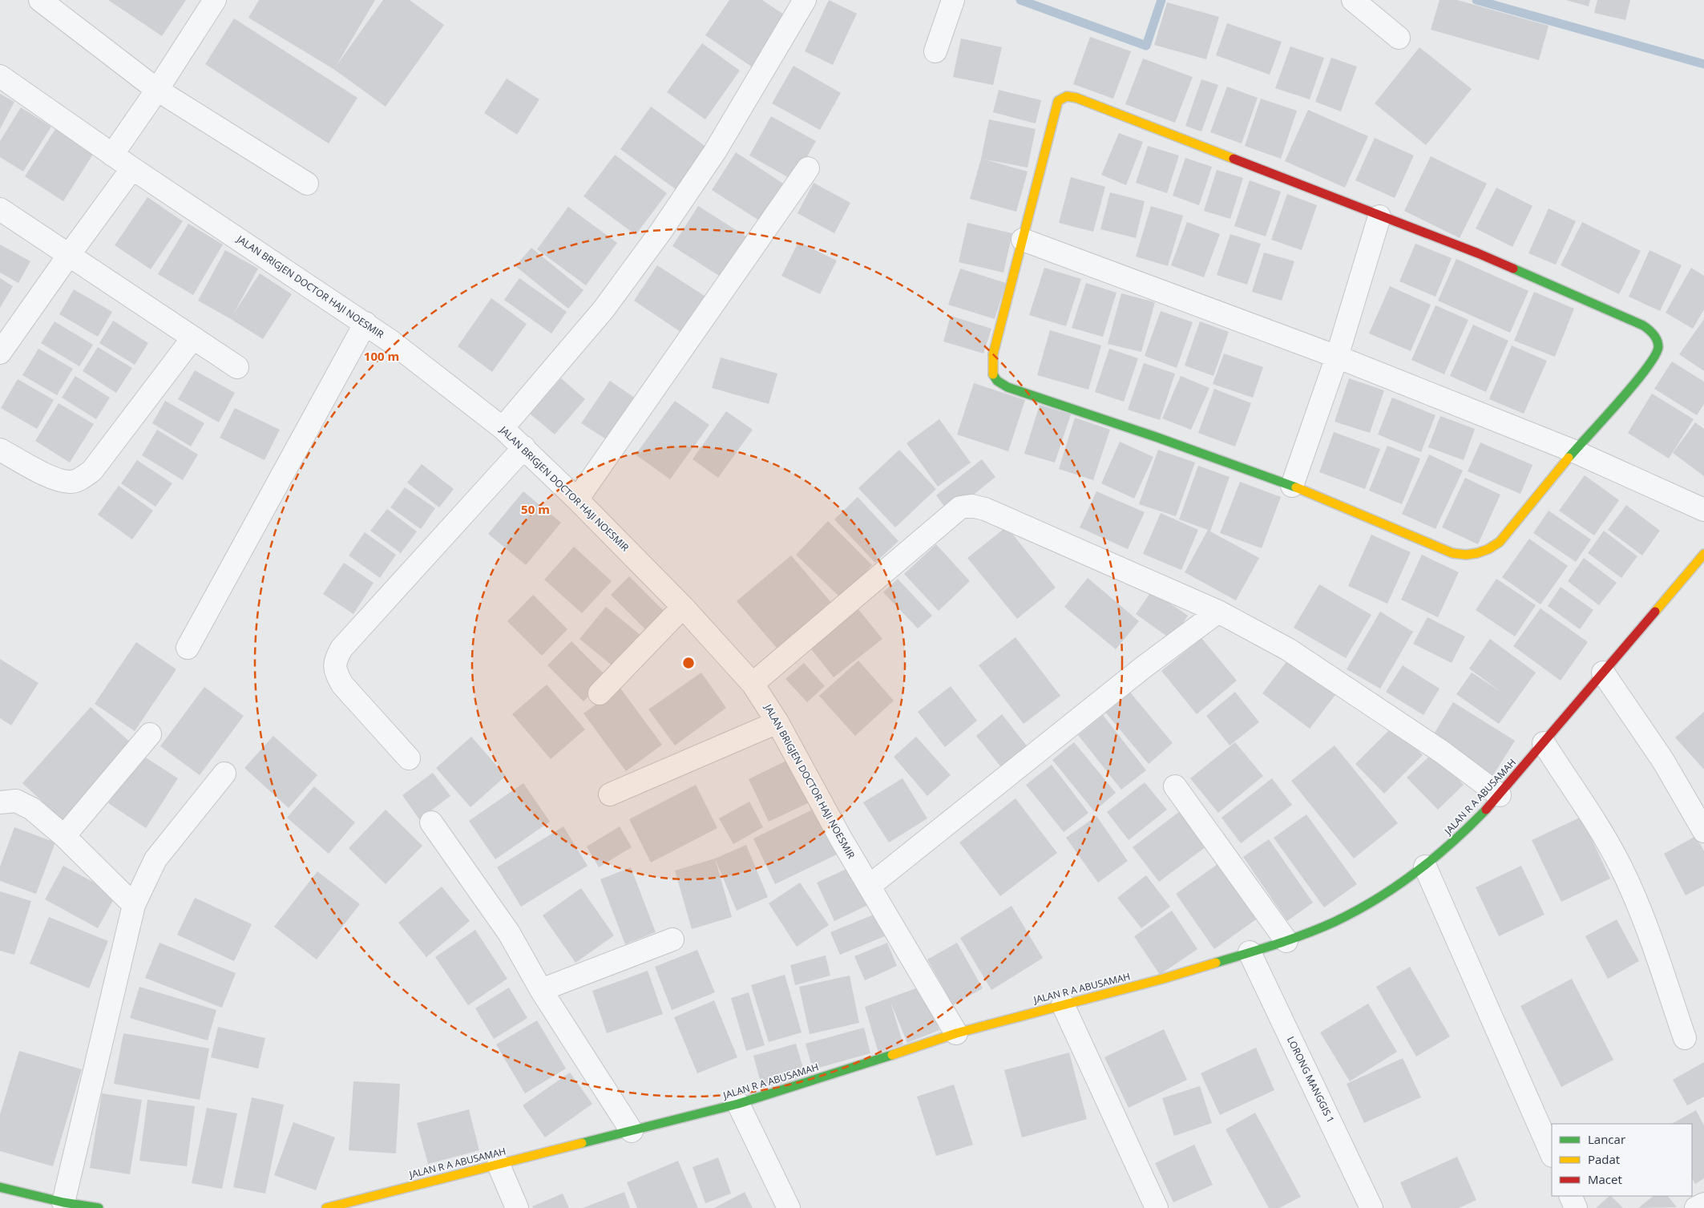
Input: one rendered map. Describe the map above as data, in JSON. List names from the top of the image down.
{
  "streets": {
    "street": ["JALAN BRIGJEN DOCTOR HAJI NOESMIR", "JALAN R A ABUSAMAH", "LORONG MANGGIS 1"]
  },
  "crossings": [
    ["JALAN BRIGJEN DOCTOR HAJI NOESMIR", "JALAN R A ABUSAMAH"],
    ["JALAN R A ABUSAMAH", "LORONG MANGGIS 1"]
  ],
  "legend": ["Lancar", "Padat", "Macet"],
  "rings": ["100 m", "50 m"]
}
